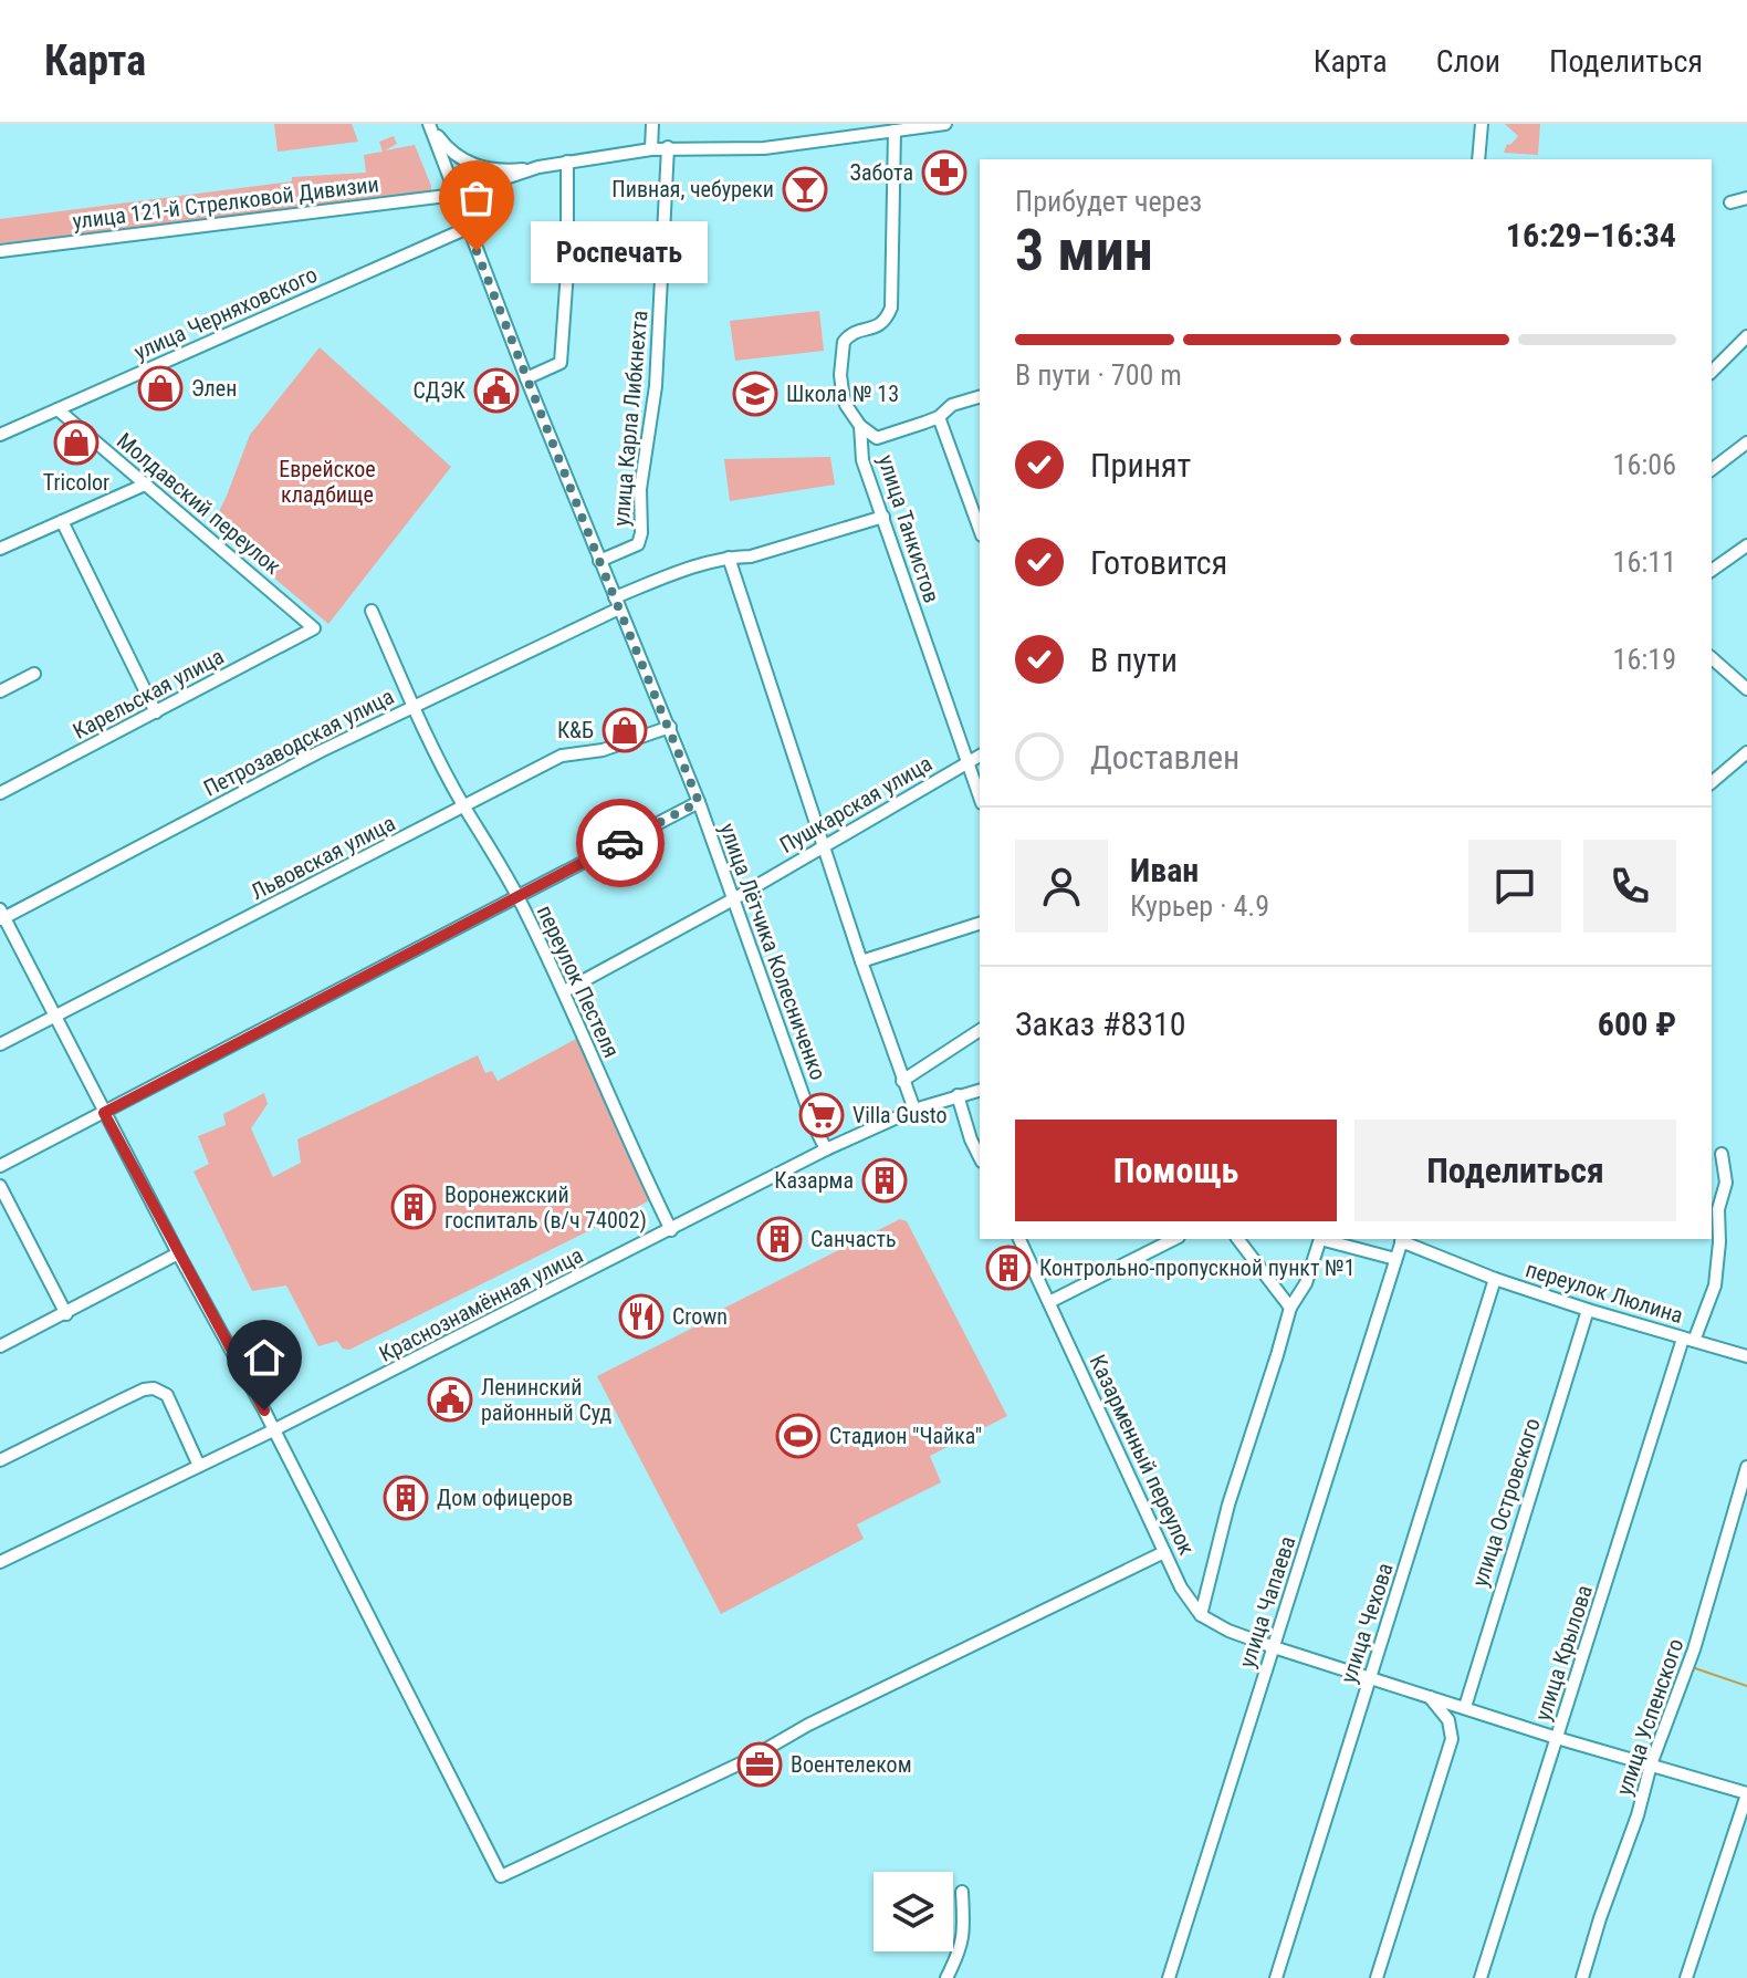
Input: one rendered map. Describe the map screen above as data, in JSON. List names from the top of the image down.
{
  "streets": {
    "street": [
      "улица 121-й Стрелковой Дивизии",
      "улица Черняховского",
      "улица Карла Либкнехта",
      "Молдавский переулок",
      "улица Танкистов",
      "Карельская улица",
      "Петрозаводская улица",
      "Пушкарская улица",
      "Львовская улица",
      "улица Лётчика Колесниченко",
      "переулок Пестеля",
      "переулок Люлина",
      "Краснознамённая улица",
      "Казарменный переулок",
      "улица Островского",
      "улица Чапаева",
      "улица Чехова",
      "улица Крылова",
      "улица Успенского"
    ]
  },
  "crossings": [
    ["улица 121-й Стрелковой Дивизии", "улица Лётчика Колесниченко"],
    ["улица Черняховского", "Молдавский переулок"],
    ["улица Черняховского", "улица Лётчика Колесниченко"],
    ["улица Карла Либкнехта", "улица Лётчика Колесниченко"],
    ["Молдавский переулок", "Карельская улица"],
    ["улица Танкистов", "Петрозаводская улица"],
    ["улица Танкистов", "Пушкарская улица"],
    ["Петрозаводская улица", "улица Лётчика Колесниченко"],
    ["Петрозаводская улица", "переулок Пестеля"],
    ["Пушкарская улица", "улица Лётчика Колесниченко"],
    ["Пушкарская улица", "переулок Пестеля"],
    ["Львовская улица", "улица Лётчика Колесниченко"],
    ["Львовская улица", "переулок Пестеля"],
    ["улица Лётчика Колесниченко", "Краснознамённая улица"],
    ["переулок Пестеля", "Краснознамённая улица"],
    ["переулок Люлина", "улица Островского"],
    ["переулок Люлина", "улица Чапаева"],
    ["переулок Люлина", "улица Чехова"],
    ["переулок Люлина", "улица Крылова"]
  ],
  "parks": ["Еврейское кладбище"],
  "places": {
    "pharmacy": ["Забота"],
    "bar": ["Пивная, чебуреки"],
    "other": ["Роспечать"],
    "shop": ["Элен", "Tricolor", "К&Б"],
    "public building": ["СДЭК", "Ленинский районный Суд"],
    "school or university": ["Школа № 13"],
    "supermarket": ["Villa Gusto"],
    "building": [
      "Казарма",
      "Воронежский госпиталь (в/ч 74002)",
      "Санчасть",
      "Контрольно-пропускной пункт №1",
      "Дом офицеров"
    ],
    "restaurant": ["Crown"],
    "sports": ["Стадион \"Чайка\""],
    "office": ["Воентелеком"]
  },
  "page": {
    "header": "Карта",
    "nav": ["Карта", "Слои", "Поделиться"],
    "heading": ["3 мин", "Прибудет через", "16:29–16:34"],
    "panel": [
      "Иван",
      "Курьер · 4.9",
      "Заказ #8310",
      "600 ₽"
    ],
    "bubble": "Роспечать",
    "bar": "В пути · 700 m",
    "list": [
      ["Принят", "16:06"],
      ["Готовится", "16:11"],
      ["В пути", "16:19"],
      "Доставлен"
    ],
    "buttons": ["Помощь", "Поделиться"]
  }
}
